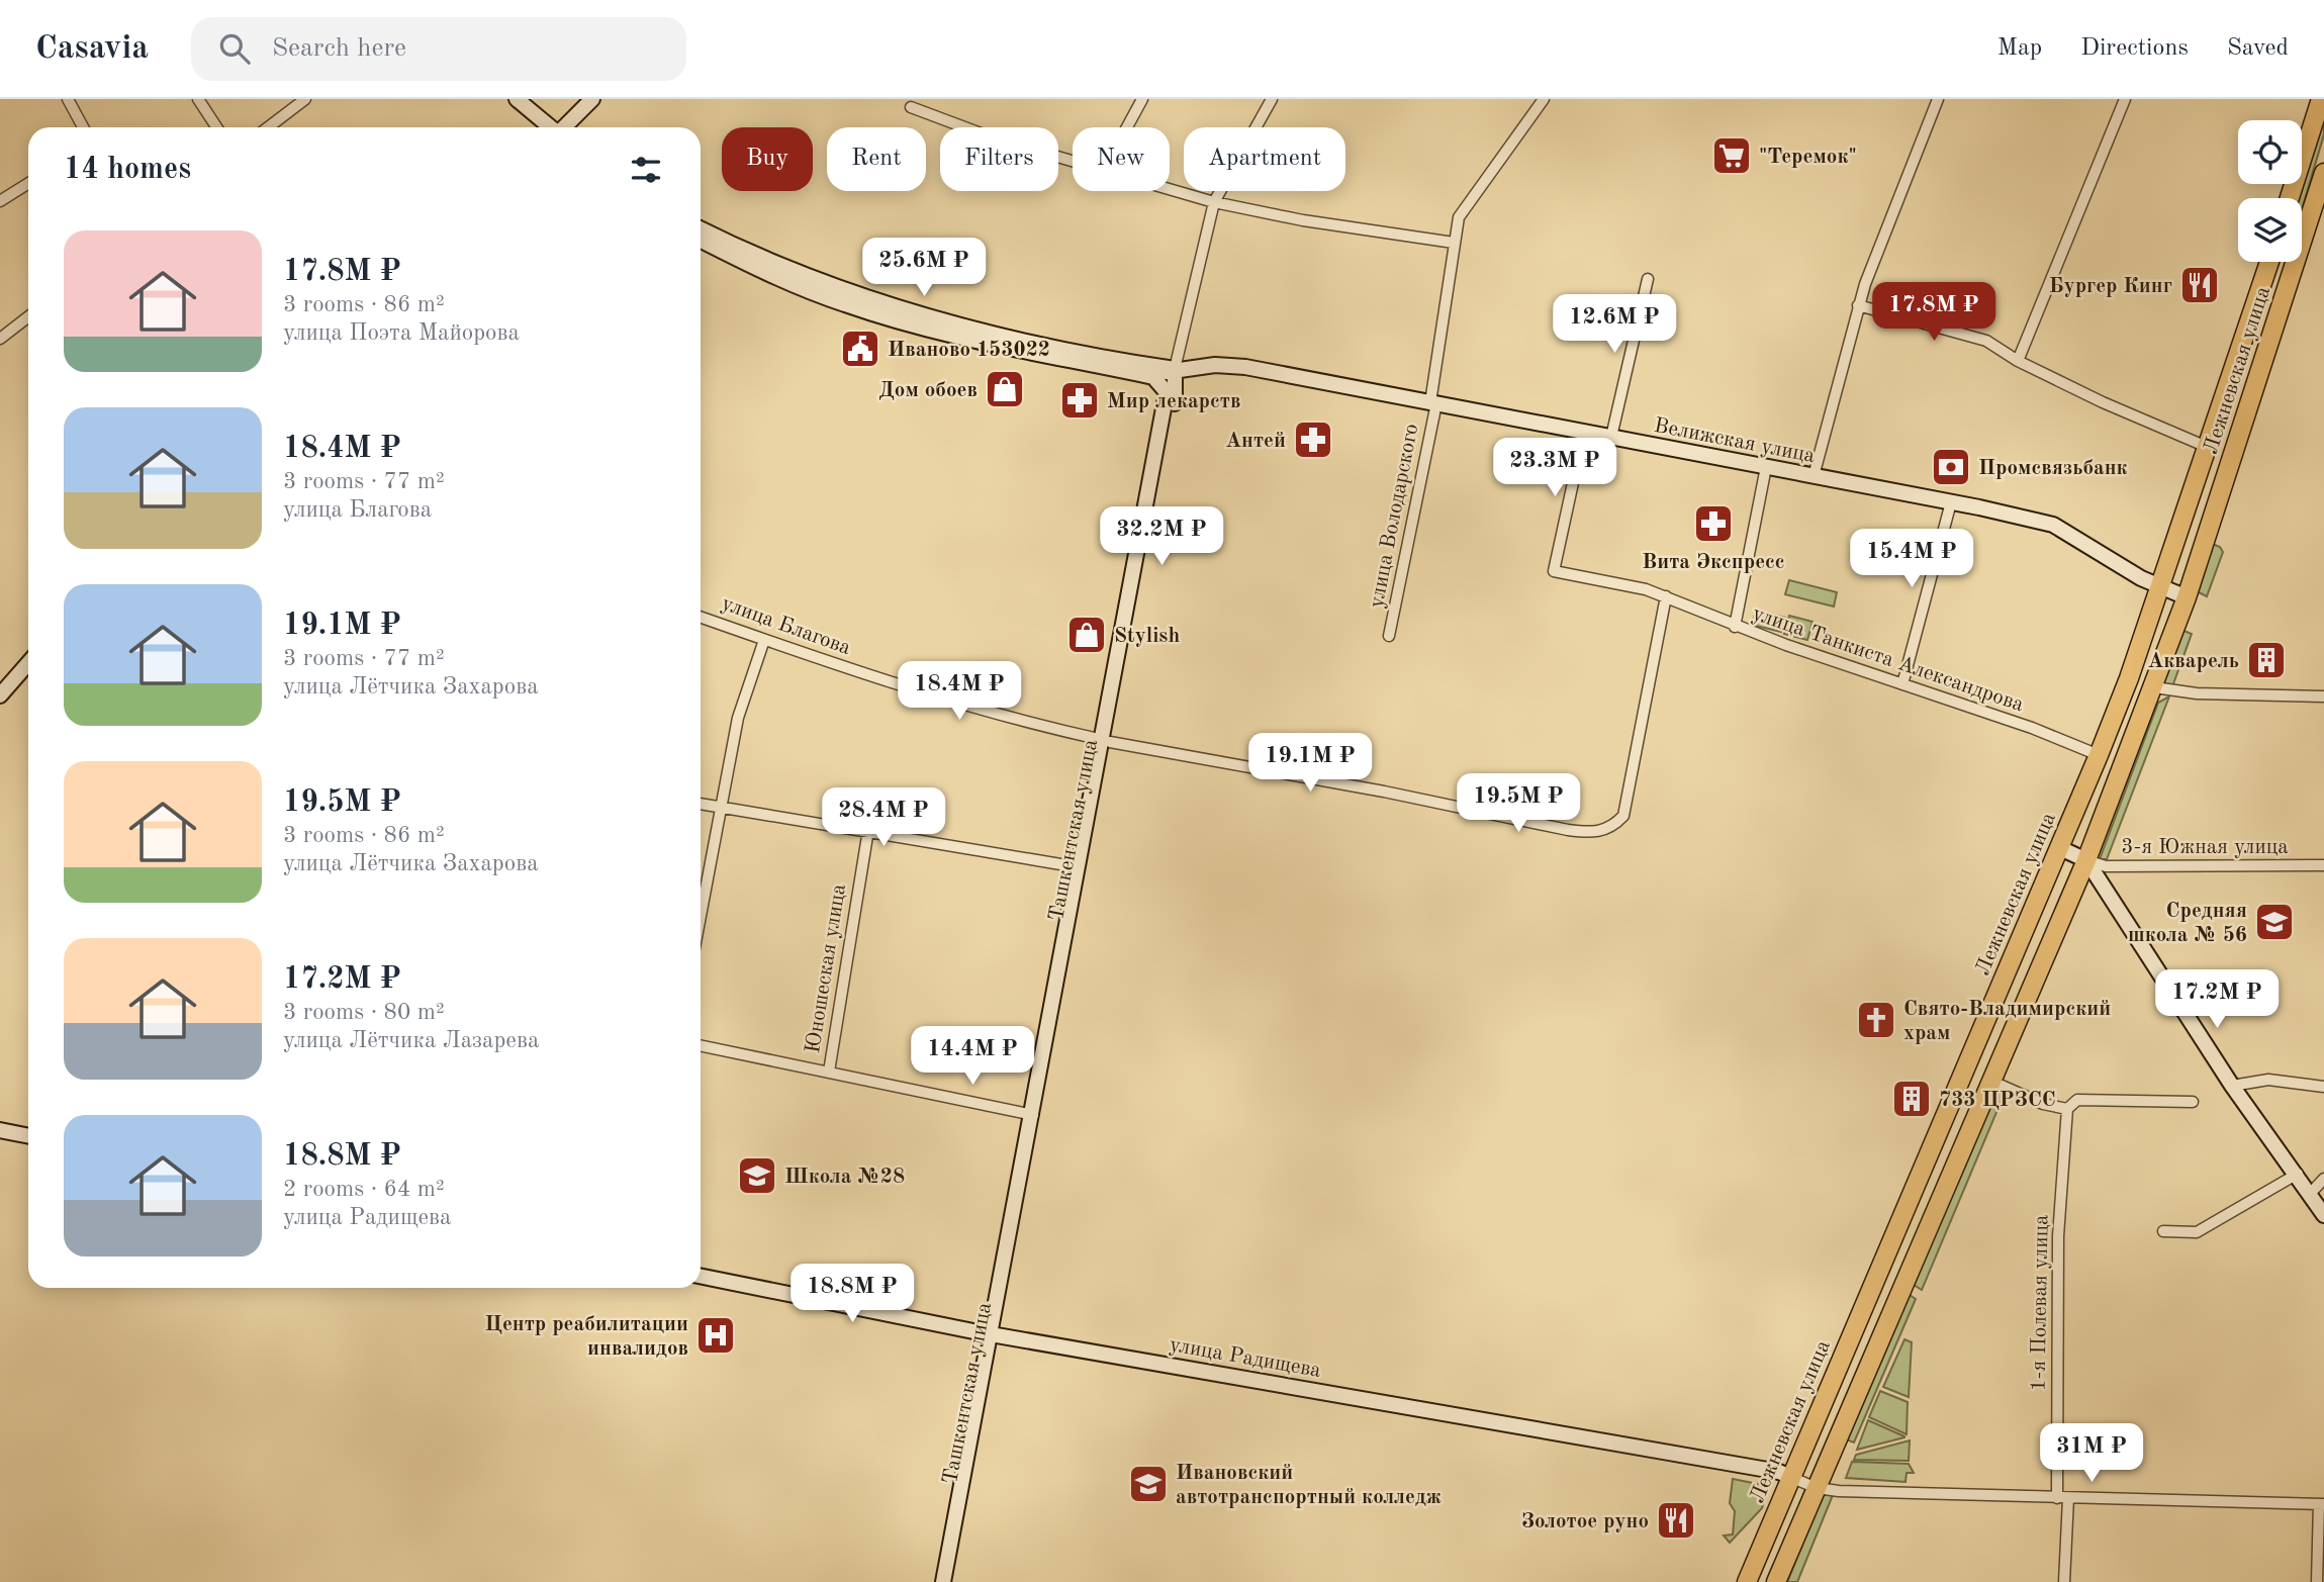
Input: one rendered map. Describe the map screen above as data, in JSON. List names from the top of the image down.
{
  "streets": {
    "highway": ["Лежневская улица"],
    "main road": ["Велижская улица", "Ташкентская улица", "улица Радищева"],
    "street": [
      "улица Володарского",
      "улица Благова",
      "улица Танкиста Александрова",
      "3-я Южная улица",
      "Юношеская улица",
      "1-я Полевая улица"
    ]
  },
  "crossings": [
    ["Лежневская улица", "Велижская улица"],
    ["Лежневская улица", "улица Танкиста Александрова"],
    ["Лежневская улица", "3-я Южная улица"],
    ["Лежневская улица", "улица Радищева"],
    ["Велижская улица", "улица Володарского"],
    ["Велижская улица", "улица Танкиста Александрова"],
    ["Велижская улица", "Ташкентская улица"],
    ["улица Благова", "улица Танкиста Александрова"],
    ["улица Благова", "Ташкентская улица"],
    ["Ташкентская улица", "улица Радищева"]
  ],
  "places": {
    "supermarket": ["\"Теремок\""],
    "restaurant": ["Бургер Кинг", "Золотое руно"],
    "public building": ["Иваново 153022"],
    "shop": ["Дом обоев", "Stylish"],
    "pharmacy": ["Мир лекарств", "Антей", "Вита Экспресс"],
    "bank": ["Промсвязьбанк"],
    "building": ["Акварель", "733 ЦРЗСС"],
    "school or university": ["Средняя школа № 56", "Школа №28", "Ивановский автотранспортный колледж"],
    "church": ["Свято-Владимирский храм"],
    "hospital": ["Центр реабилитации инвалидов"]
  },
  "page": {
    "header": "Casavia",
    "search": "Search here",
    "nav": ["Map", "Directions", "Saved"],
    "chip": [
      "Buy",
      "Rent",
      "Filters",
      "New",
      "Apartment"
    ],
    "heading": "14 homes",
    "list": [
      {
        "name": "17.8M ₽",
        "note": "3 rooms · 86 m² · улица Поэта Майорова"
      },
      {
        "name": "18.4M ₽",
        "note": "3 rooms · 77 m² · улица Благова"
      },
      {
        "name": "19.1M ₽",
        "note": "3 rooms · 77 m² · улица Лётчика Захарова"
      },
      {
        "name": "19.5M ₽",
        "note": "3 rooms · 86 m² · улица Лётчика Захарова"
      },
      {
        "name": "17.2M ₽",
        "note": "3 rooms · 80 m² · улица Лётчика Лазарева"
      },
      {
        "name": "18.8M ₽",
        "note": "2 rooms · 64 m² · улица Радищева"
      }
    ],
    "price": [
      "25.6M ₽",
      "17.8M ₽",
      "12.6M ₽",
      "23.3M ₽",
      "32.2M ₽",
      "15.4M ₽",
      "18.4M ₽",
      "19.1M ₽",
      "19.5M ₽",
      "28.4M ₽",
      "17.2M ₽",
      "14.4M ₽",
      "18.8M ₽",
      "31M ₽"
    ]
  }
}
